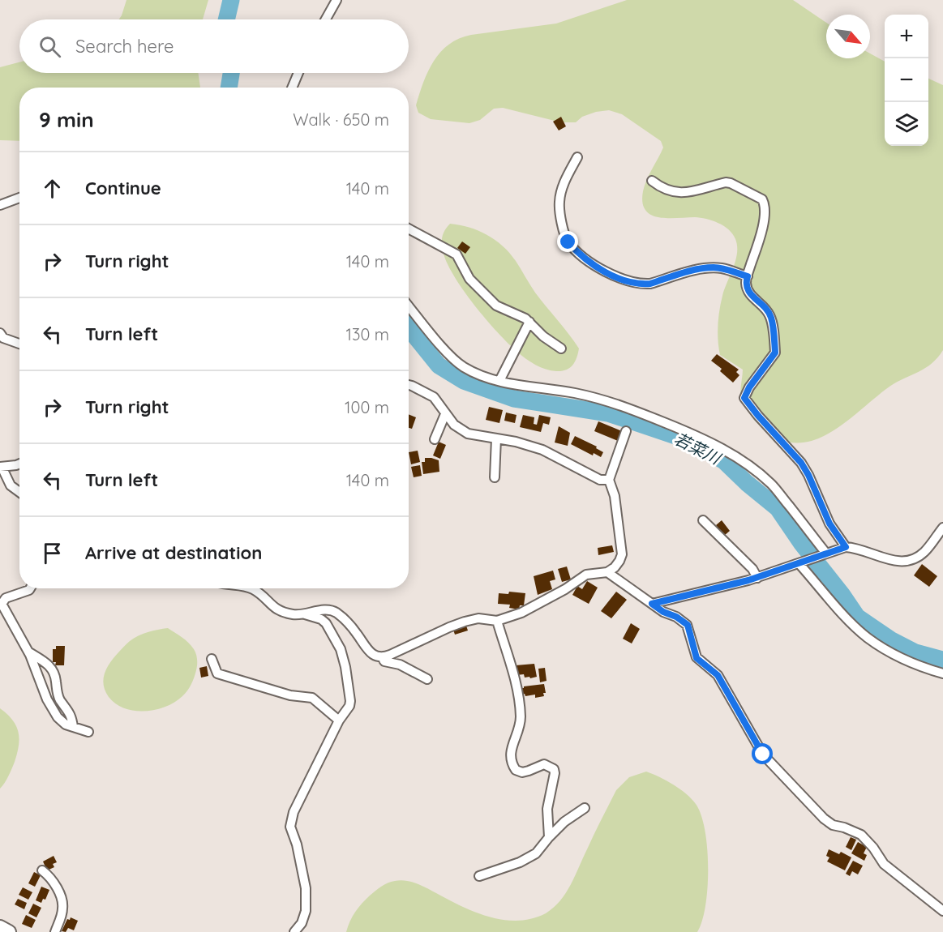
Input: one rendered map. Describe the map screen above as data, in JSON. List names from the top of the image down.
{
  "water": ["若菜川"],
  "north": "bottom right",
  "page": {
    "map_buttons": ["+", "−"],
    "search": "Search here",
    "heading": ["9 min", "Walk · 650 m"],
    "list": [
      ["Continue", "140 m"],
      ["Turn right", "140 m"],
      ["Turn left", "130 m"],
      ["Turn right", "100 m"],
      ["Turn left", "140 m"],
      "Arrive at destination"
    ]
  }
}
